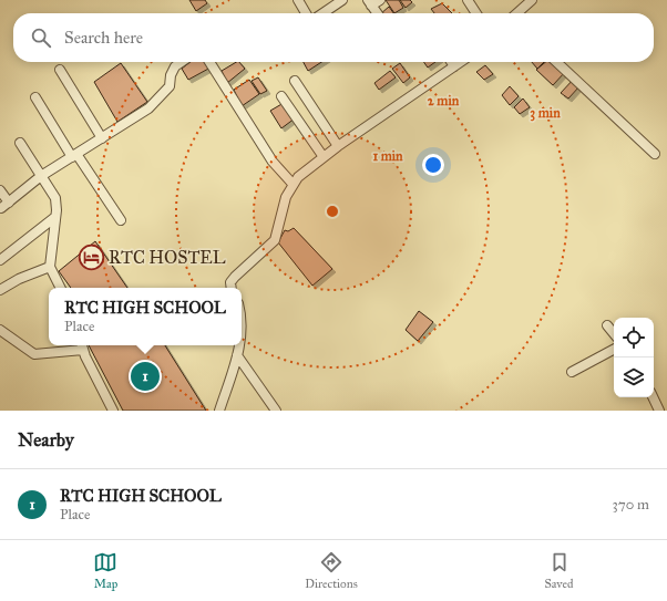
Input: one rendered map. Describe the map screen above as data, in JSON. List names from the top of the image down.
{
  "places": {
    "hotel": ["RTC HOSTEL"]
  },
  "page": {
    "search": "Search here",
    "popup": ["RTC HIGH SCHOOL", "Place"],
    "pins": "1",
    "heading": "Nearby",
    "list": [
      {
        "mark": "1",
        "name": "RTC HIGH SCHOOL",
        "note": "Place",
        "value": "370 m"
      }
    ],
    "nav": ["Map", "Directions", "Saved"]
  },
  "rings": ["2 min", "3 min", "1 min"]
}
